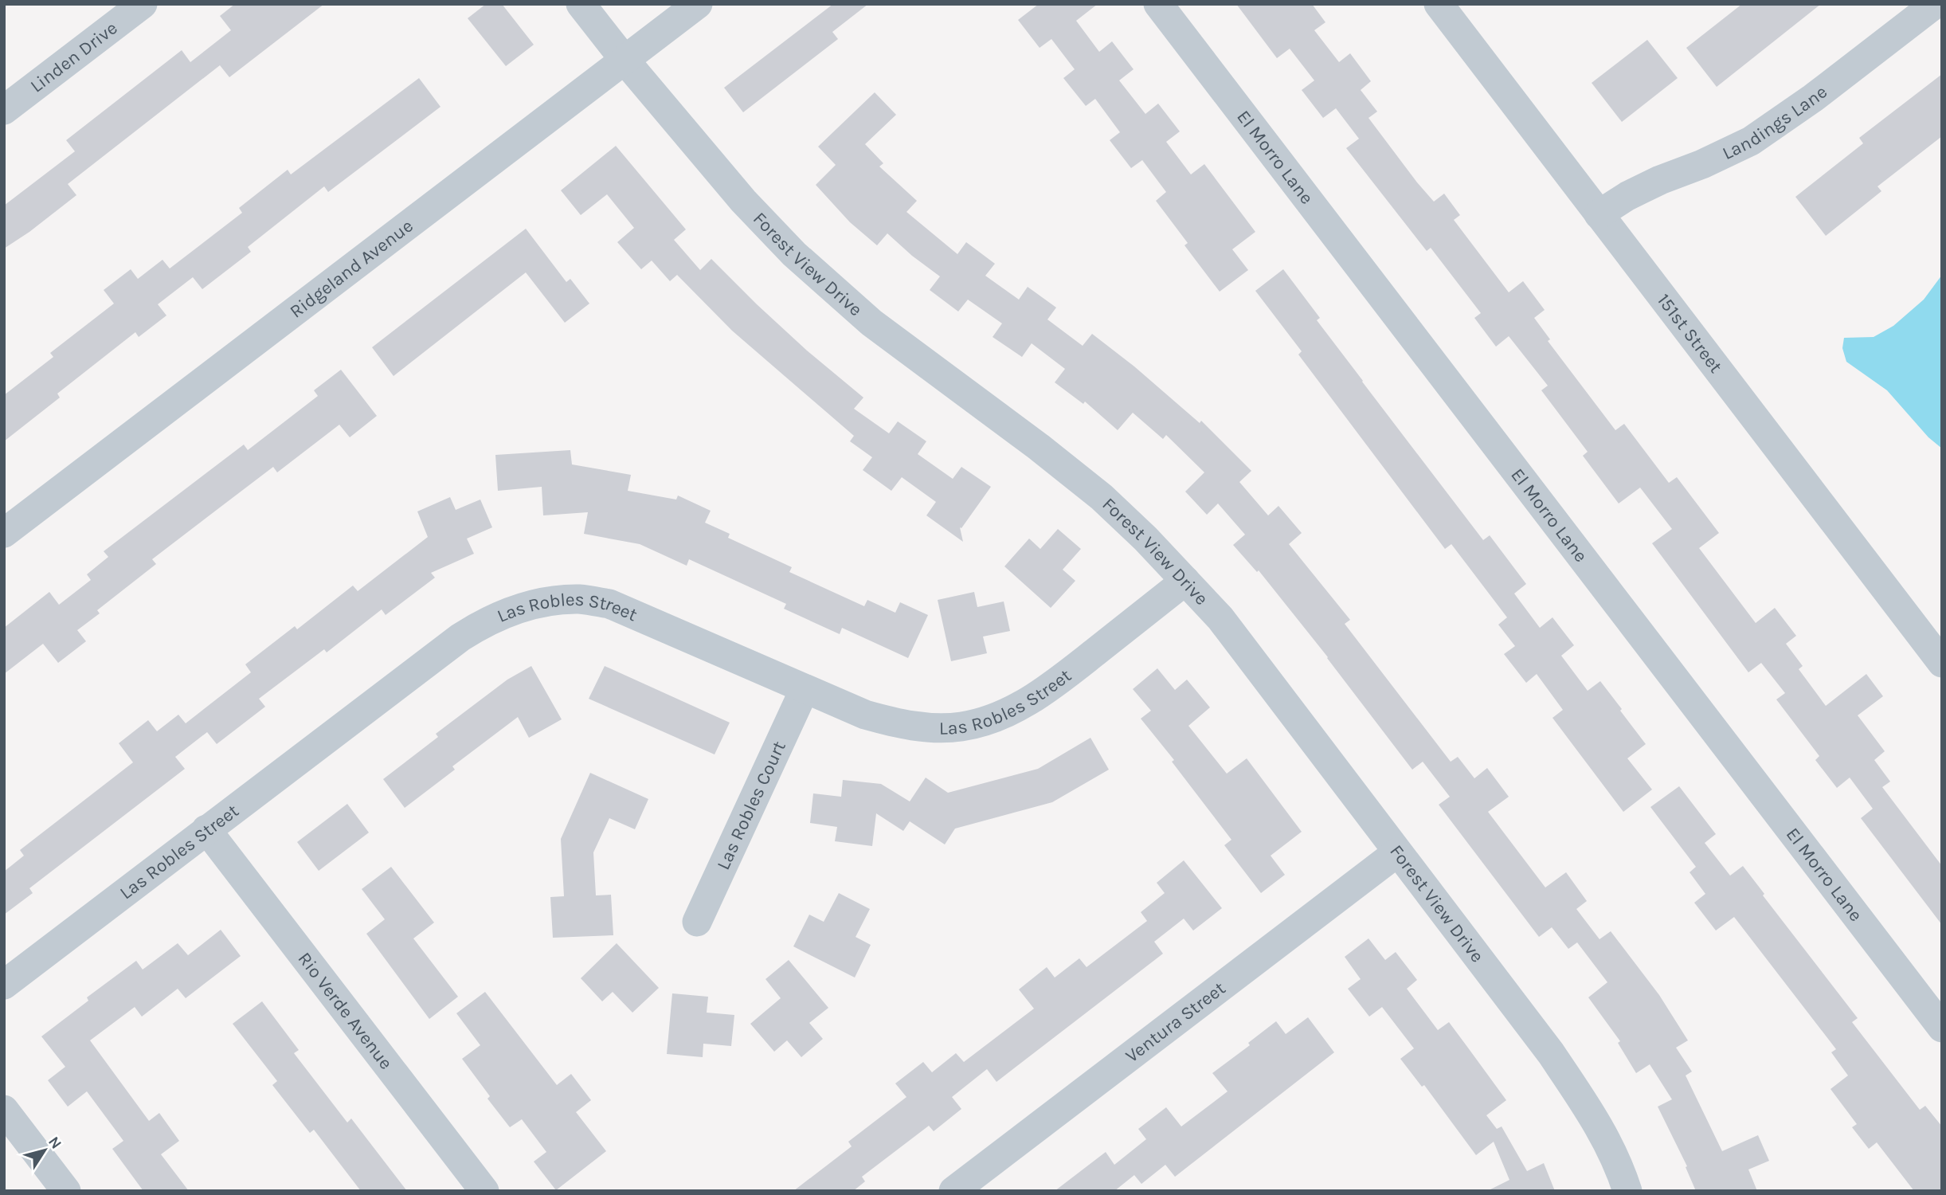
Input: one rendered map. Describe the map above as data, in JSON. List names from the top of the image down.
{
  "streets": {
    "street": [
      "Linden Drive",
      "Landings Lane",
      "El Morro Lane",
      "Forest View Drive",
      "Ridgeland Avenue",
      "151st Street",
      "Las Robles Street",
      "Las Robles Court",
      "Rio Verde Avenue",
      "Ventura Street"
    ]
  },
  "crossings": [
    ["Landings Lane", "151st Street"],
    ["Forest View Drive", "Ridgeland Avenue"],
    ["Forest View Drive", "Las Robles Street"],
    ["Forest View Drive", "Ventura Street"],
    ["Las Robles Street", "Las Robles Court"],
    ["Las Robles Street", "Rio Verde Avenue"]
  ],
  "north": "top right"
}
